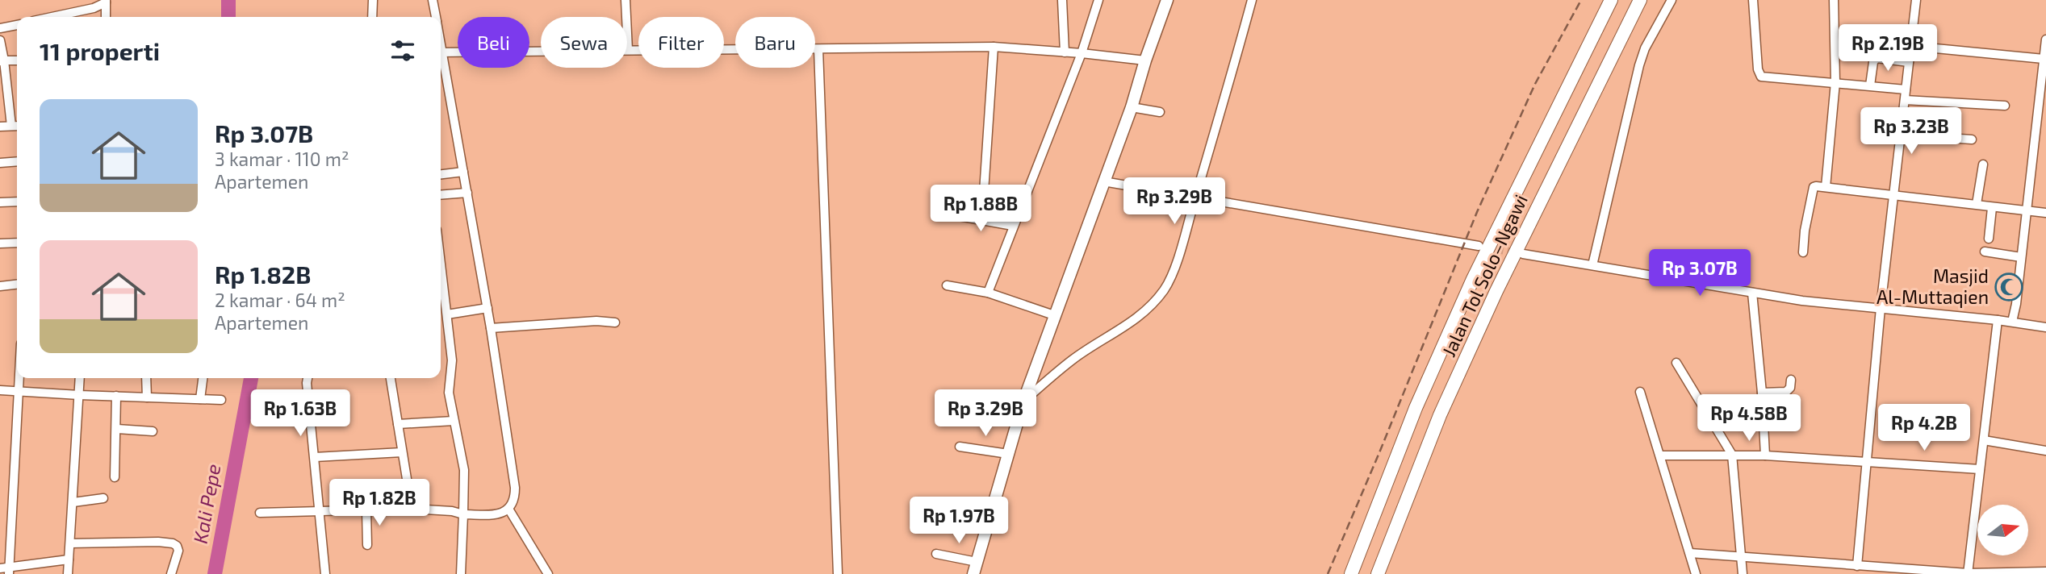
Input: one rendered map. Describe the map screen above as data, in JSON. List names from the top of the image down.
{
  "streets": {
    "highway": ["Jalan Tol Solo–Ngawi"]
  },
  "water": ["Kali Pepe"],
  "places": {
    "mosque": ["Masjid Al-Muttaqien"]
  },
  "north": "right",
  "page": {
    "chip": [
      "Beli",
      "Sewa",
      "Filter",
      "Baru"
    ],
    "heading": "11 properti",
    "price": [
      "Rp 2.19B",
      "Rp 3.23B",
      "Rp 3.29B",
      "Rp 1.88B",
      "Rp 3.07B",
      "Rp 1.63B",
      "Rp 3.29B",
      "Rp 4.58B",
      "Rp 4.2B",
      "Rp 1.82B",
      "Rp 1.97B"
    ],
    "list": [
      {
        "name": "Rp 3.07B",
        "note": "3 kamar · 110 m² · Apartemen"
      },
      {
        "name": "Rp 1.82B",
        "note": "2 kamar · 64 m² · Apartemen"
      }
    ]
  }
}
